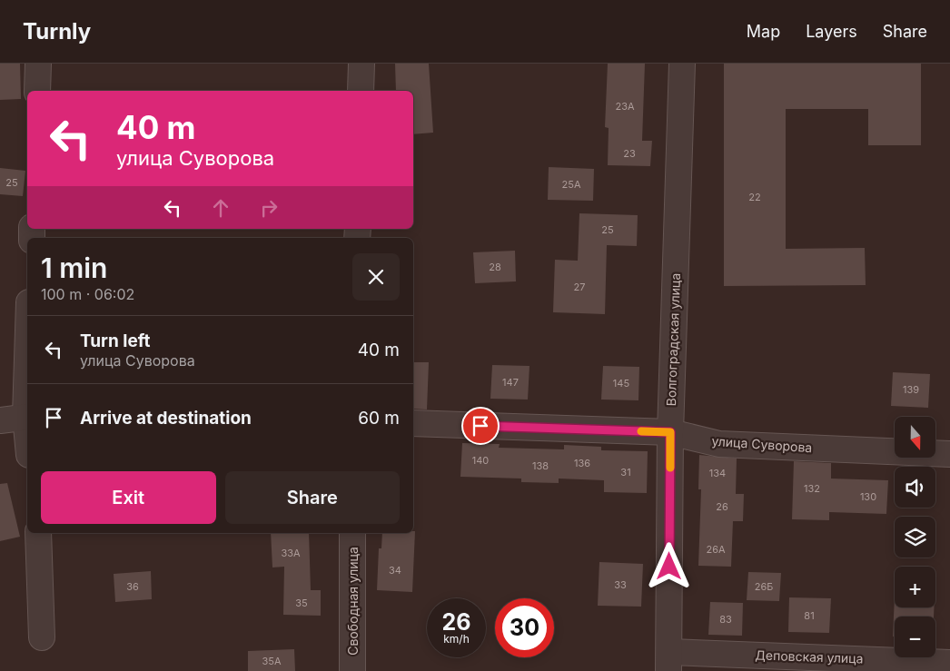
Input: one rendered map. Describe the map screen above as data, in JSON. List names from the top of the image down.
{
  "streets": {
    "street": [
      "Волгоградская улица",
      "улица Суворова",
      "Свободная улица",
      "Деповская улица"
    ]
  },
  "crossings": [
    ["Волгоградская улица", "улица Суворова"],
    ["Волгоградская улица", "Деповская улица"]
  ],
  "house_numbers": [
    "23А",
    "23",
    "25",
    "25А",
    "22",
    "25",
    "28",
    "27",
    "147",
    "145",
    "139",
    "140",
    "136",
    "138",
    "31",
    "134",
    "132",
    "130",
    "26",
    "26А",
    "33А",
    "34",
    "33",
    "36",
    "26Б",
    "35",
    "81",
    "83",
    "35А"
  ],
  "north": "bottom",
  "page": {
    "header": "Turnly",
    "nav": ["Map", "Layers", "Share"],
    "turn": ["40 m", "улица Суворова"],
    "heading": ["1 min", "100 m · 06:02"],
    "list": [
      {
        "name": "Turn left",
        "note": "улица Суворова",
        "value": "40 m"
      },
      {
        "name": "Arrive at destination",
        "value": "60 m"
      }
    ],
    "map_buttons": ["+", "−"],
    "buttons": ["Exit", "Share"],
    "speed": "26 km/h",
    "limit": "30"
  }
}
